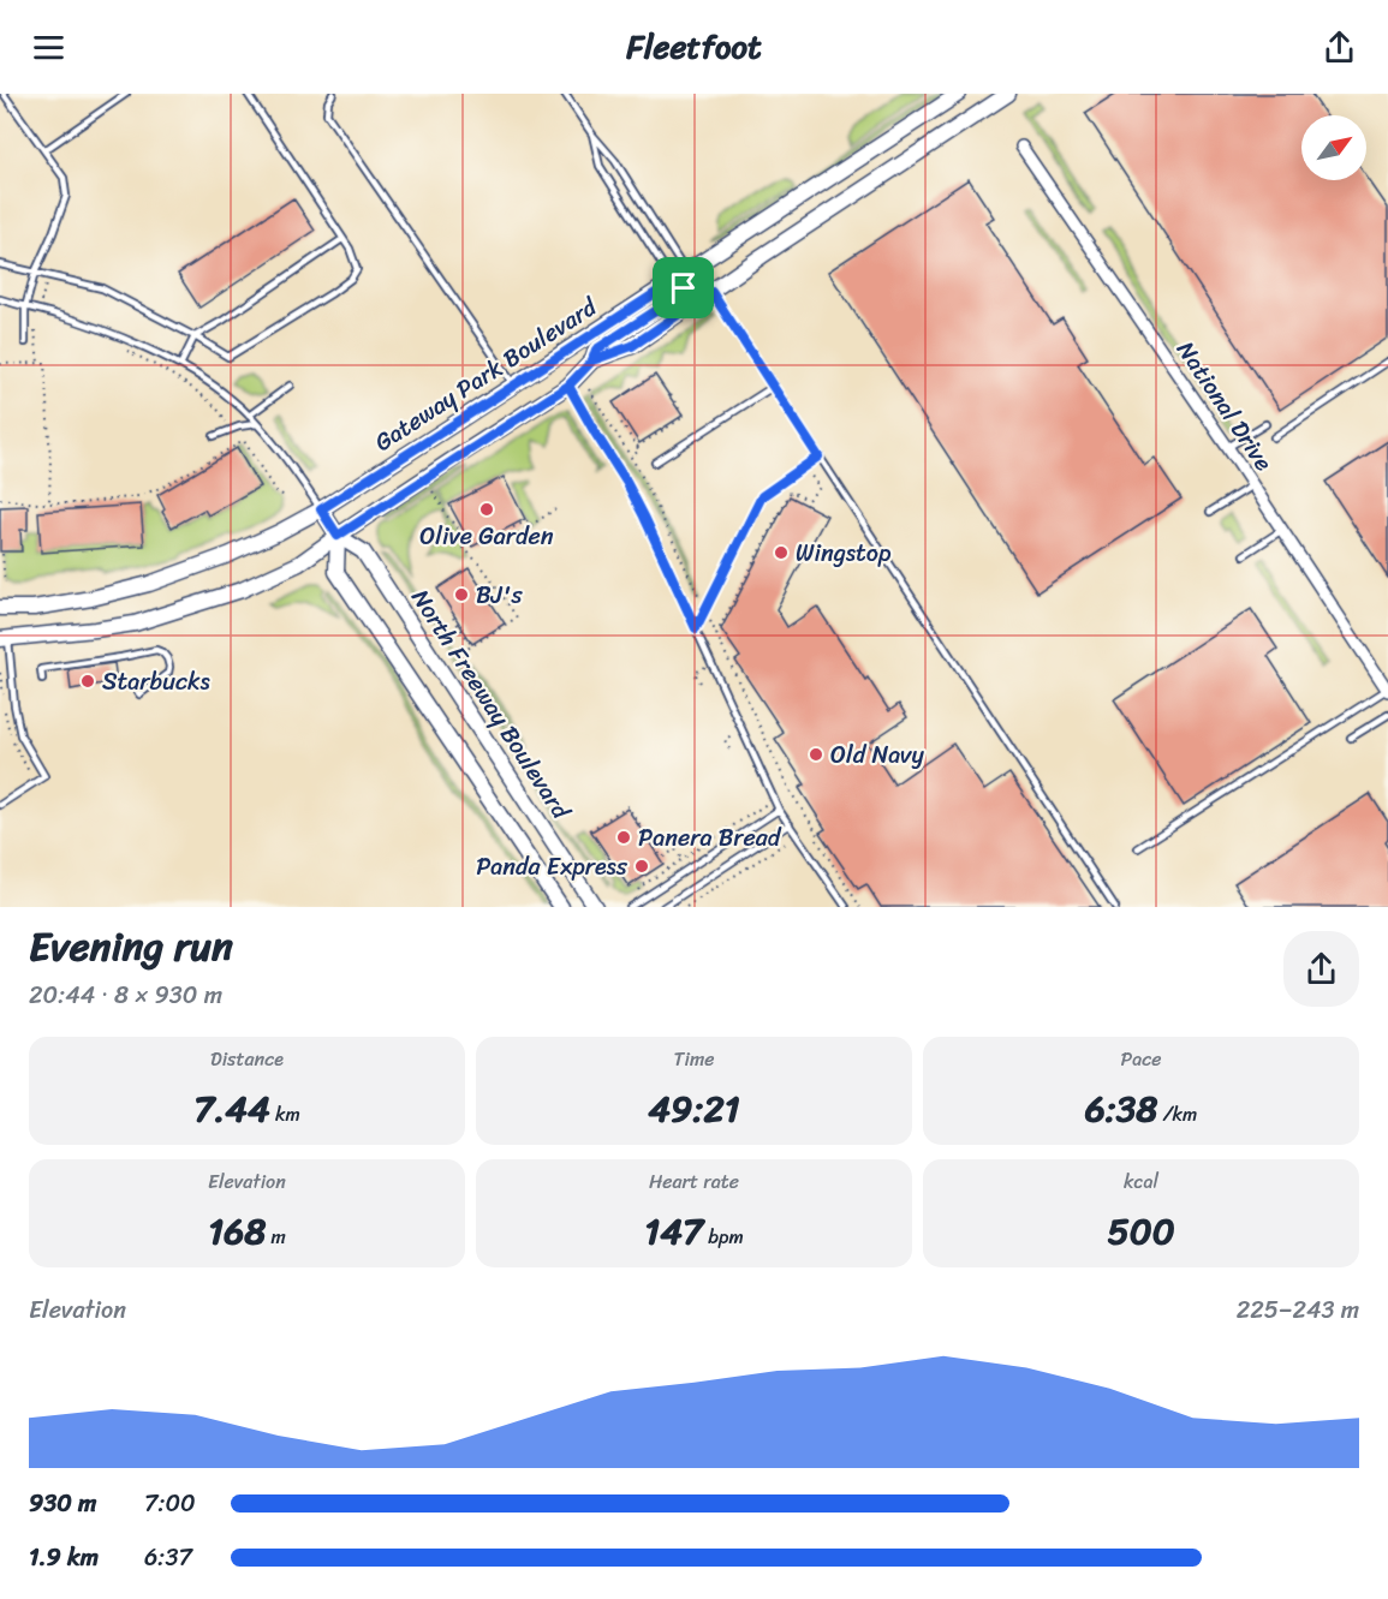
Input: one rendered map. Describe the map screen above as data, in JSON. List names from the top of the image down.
{
  "streets": {
    "street": ["Gateway Park Boulevard", "National Drive", "North Freeway Boulevard"]
  },
  "crossings": [
    ["Gateway Park Boulevard", "North Freeway Boulevard"]
  ],
  "places": [
    "Olive Garden",
    "Wingstop",
    "BJ's",
    "Starbucks",
    "Old Navy",
    "Panera Bread",
    "Panda Express"
  ],
  "north": "top right",
  "page": {
    "header": "Fleetfoot",
    "heading": ["Evening run", "20:44 · 8 × 930 m"],
    "stats": [
      ["Distance", "7.44 km"],
      ["Time", "49:21"],
      ["Pace", "6:38 /km"],
      ["Elevation", "168 m"],
      ["Heart rate", "147 bpm"],
      ["kcal", "500"]
    ],
    "chart": ["Elevation", "225–243 m"],
    "list": [
      {
        "name": "930 m",
        "note": "7:00"
      },
      {
        "name": "1.9 km",
        "note": "6:37"
      }
    ]
  }
}
